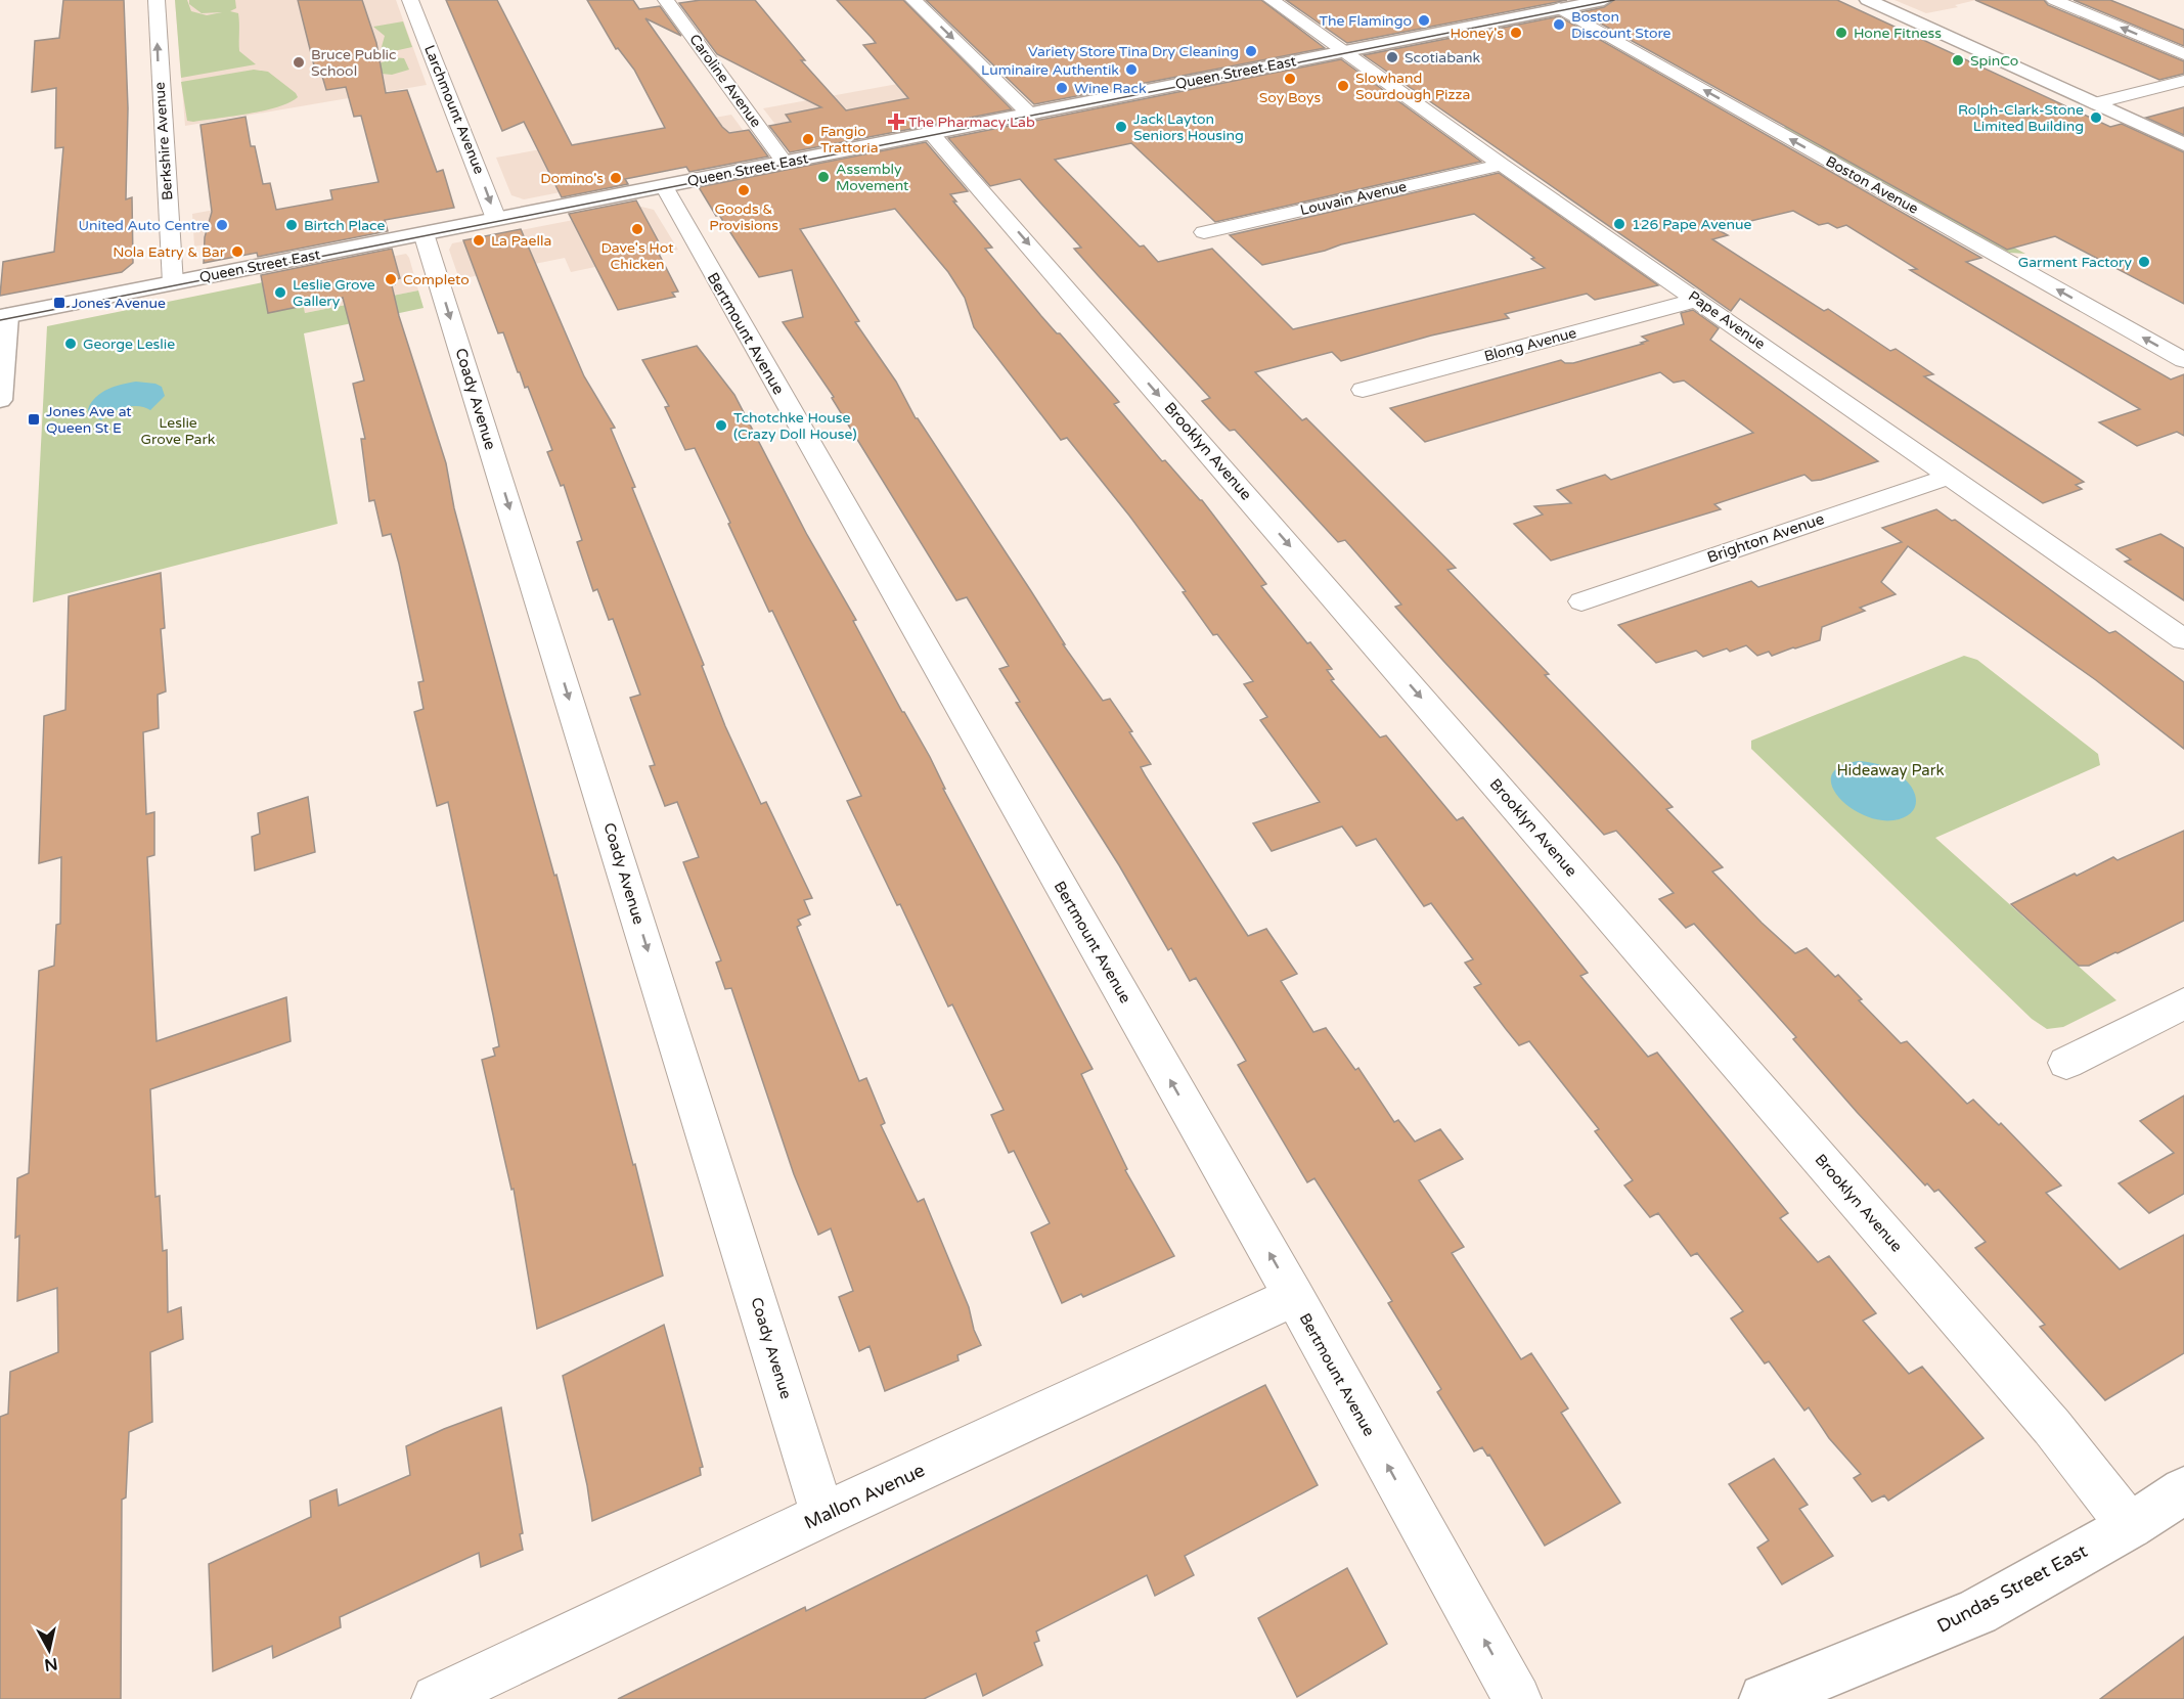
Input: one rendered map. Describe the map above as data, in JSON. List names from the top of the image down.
{
  "streets": {
    "main road": ["Queen Street East", "Dundas Street East"],
    "street": [
      "Caroline Avenue",
      "Larchmount Avenue",
      "Berkshire Avenue",
      "Boston Avenue",
      "Louvain Avenue",
      "Pape Avenue",
      "Bertmount Avenue",
      "Blong Avenue",
      "Coady Avenue",
      "Brooklyn Avenue",
      "Brighton Avenue",
      "Mallon Avenue"
    ]
  },
  "crossings": [
    ["Queen Street East", "Caroline Avenue"],
    ["Queen Street East", "Larchmount Avenue"],
    ["Queen Street East", "Berkshire Avenue"],
    ["Queen Street East", "Boston Avenue"],
    ["Queen Street East", "Pape Avenue"],
    ["Queen Street East", "Bertmount Avenue"],
    ["Queen Street East", "Coady Avenue"],
    ["Queen Street East", "Brooklyn Avenue"],
    ["Louvain Avenue", "Pape Avenue"],
    ["Pape Avenue", "Blong Avenue"],
    ["Pape Avenue", "Brighton Avenue"],
    ["Bertmount Avenue", "Mallon Avenue"],
    ["Coady Avenue", "Mallon Avenue"],
    ["Brooklyn Avenue", "Dundas Street East"]
  ],
  "one_way": [
    "Larchmount Avenue",
    "Berkshire Avenue",
    "Boston Avenue",
    "Bertmount Avenue",
    "Coady Avenue",
    "Brooklyn Avenue"
  ],
  "parks": ["Leslie Grove Park", "Hideaway Park"],
  "places": {
    "other": [
      "The Flamingo",
      "Boston Discount Store",
      "Honey's",
      "Hone Fitness",
      "Variety Store Tina Dry Cleaning",
      "Scotiabank",
      "SpinCo",
      "Bruce Public School",
      "Luminaire Authentik",
      "Soy Boys",
      "Slowhand Sourdough Pizza",
      "Wine Rack",
      "Rolph-Clark-Stone Limited Building",
      "Jack Layton Seniors Housing",
      "Fangio Trattoria",
      "Assembly Movement",
      "Domino's",
      "Goods & Provisions",
      "126 Pape Avenue",
      "United Auto Centre",
      "Birtch Place",
      "Dave's Hot Chicken",
      "La Paella",
      "Nola Eatry & Bar",
      "Garment Factory",
      "Completo",
      "Leslie Grove Gallery",
      "George Leslie",
      "Tchotchke House (Crazy Doll House)"
    ],
    "health": ["The Pharmacy Lab"],
    "transit": ["Jones Avenue", "Jones Ave at Queen St E"]
  },
  "north": "bottom"
}
